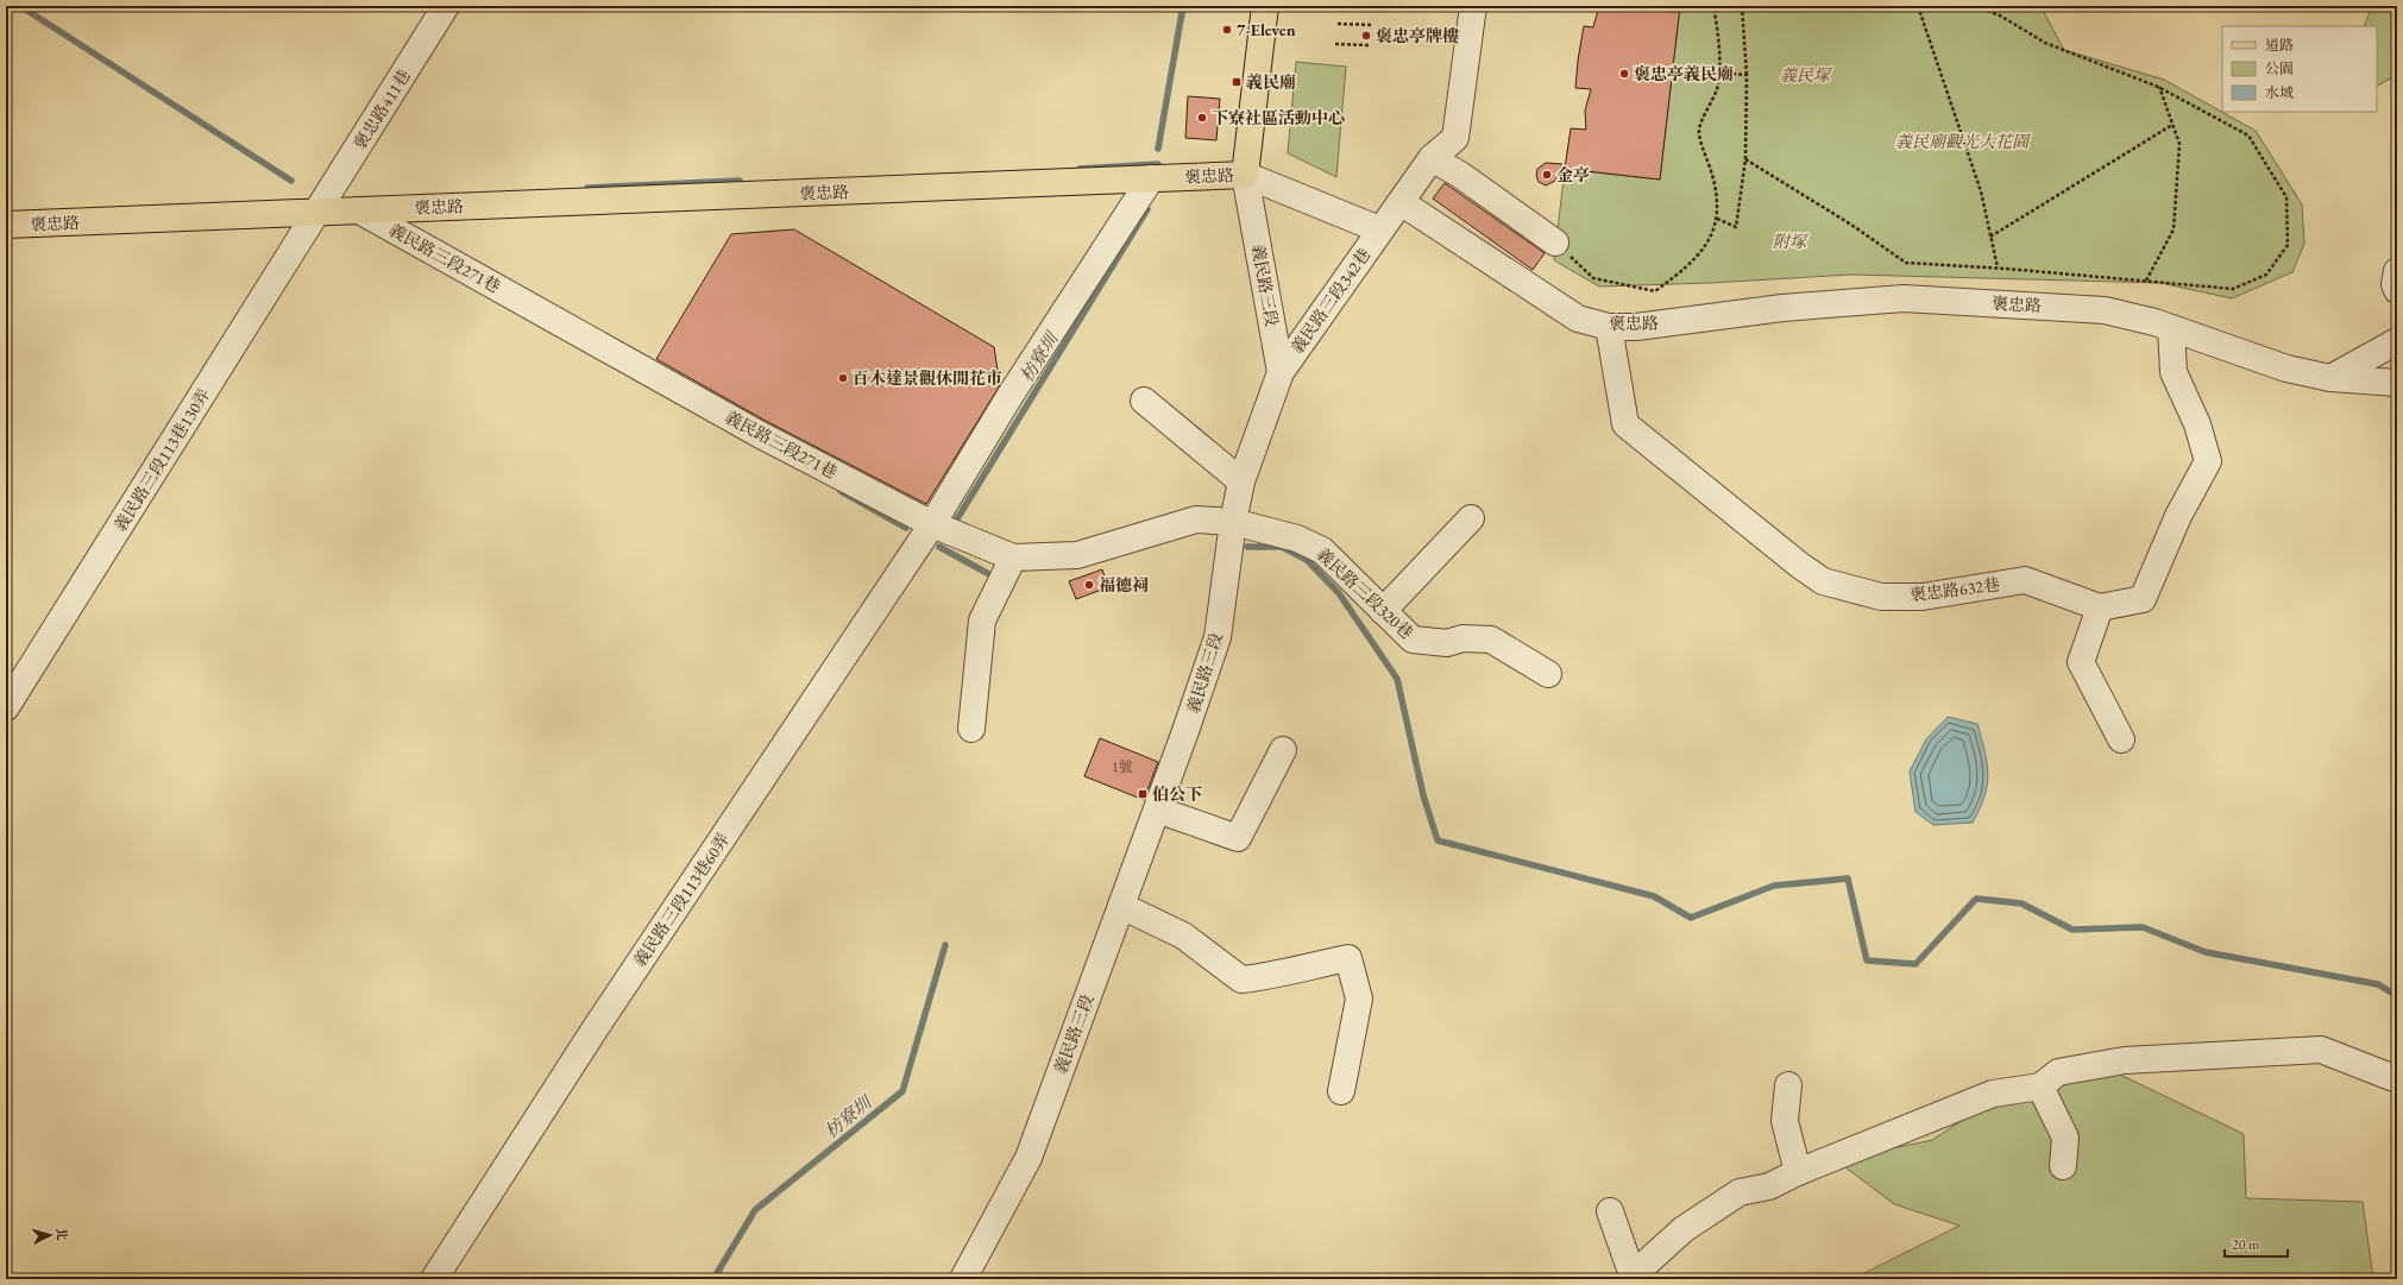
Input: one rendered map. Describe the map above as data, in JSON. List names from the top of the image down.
{
  "streets": {
    "main road": ["褒忠路", "義民路三段"],
    "street": [
      "褒忠路411巷",
      "義民路三段271巷",
      "義民路三段342巷",
      "義民路三段113巷130弄",
      "褒忠路632巷",
      "義民路三段320巷",
      "義民路三段113巷60弄"
    ]
  },
  "crossings": [
    ["褒忠路411巷", "褒忠路"],
    ["褒忠路411巷", "義民路三段113巷130弄"],
    ["褒忠路", "義民路三段271巷"],
    ["褒忠路", "義民路三段"],
    ["褒忠路", "義民路三段342巷"],
    ["褒忠路", "義民路三段113巷130弄"],
    ["褒忠路", "褒忠路632巷"],
    ["褒忠路", "義民路三段113巷60弄"],
    ["義民路三段271巷", "義民路三段"],
    ["義民路三段271巷", "義民路三段320巷"],
    ["義民路三段271巷", "義民路三段113巷60弄"],
    ["義民路三段", "義民路三段342巷"],
    ["義民路三段", "義民路三段320巷"]
  ],
  "water": ["枋寮圳"],
  "parks": ["義民塚", "義民廟觀光大花園", "附塚"],
  "places": {
    "other": [
      "7-Eleven",
      "褒忠亭牌樓",
      "褒忠亭義民廟",
      "下寮社區活動中心",
      "金亭",
      "百木達景觀休閒花市",
      "福德祠"
    ],
    "transit": ["義民廟", "伯公下"]
  },
  "house_numbers": ["1號"],
  "legend": ["道路", "公園", "水域"],
  "scale_bar": "20 m",
  "north": "right"
}
